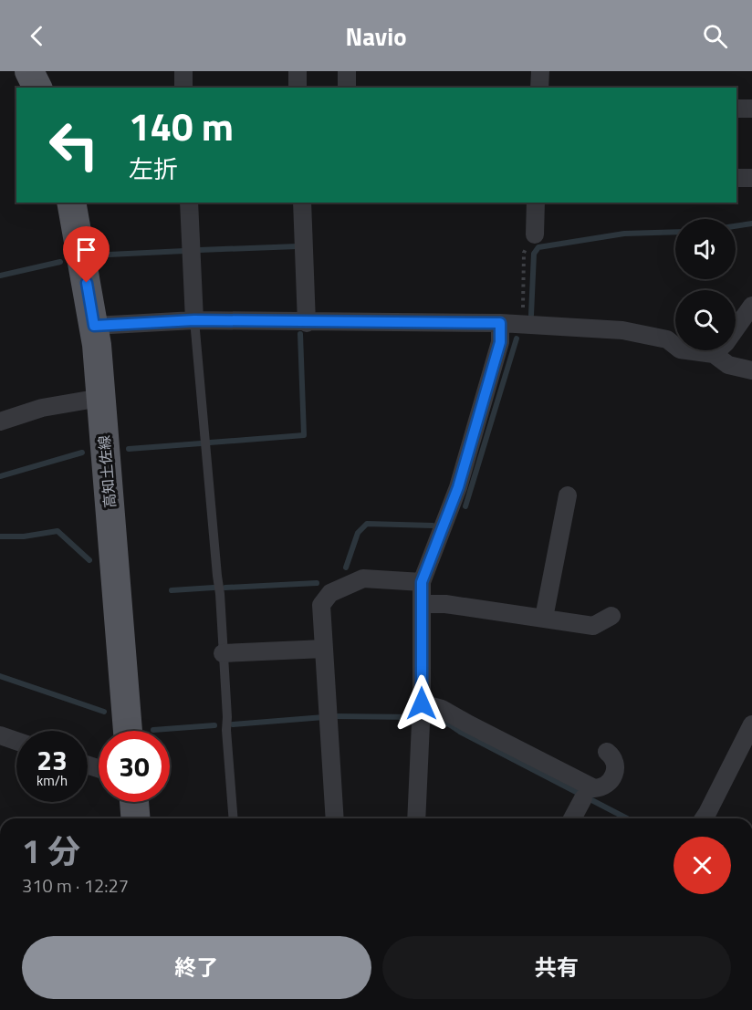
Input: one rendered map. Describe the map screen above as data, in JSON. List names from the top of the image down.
{
  "streets": {
    "main road": ["高知土佐線"]
  },
  "page": {
    "header": "Navio",
    "turn": ["140 m", "左折"],
    "speed": "23 km/h",
    "limit": "30",
    "heading": ["1 分", "310 m · 12:27"],
    "buttons": ["終了", "共有"]
  }
}
